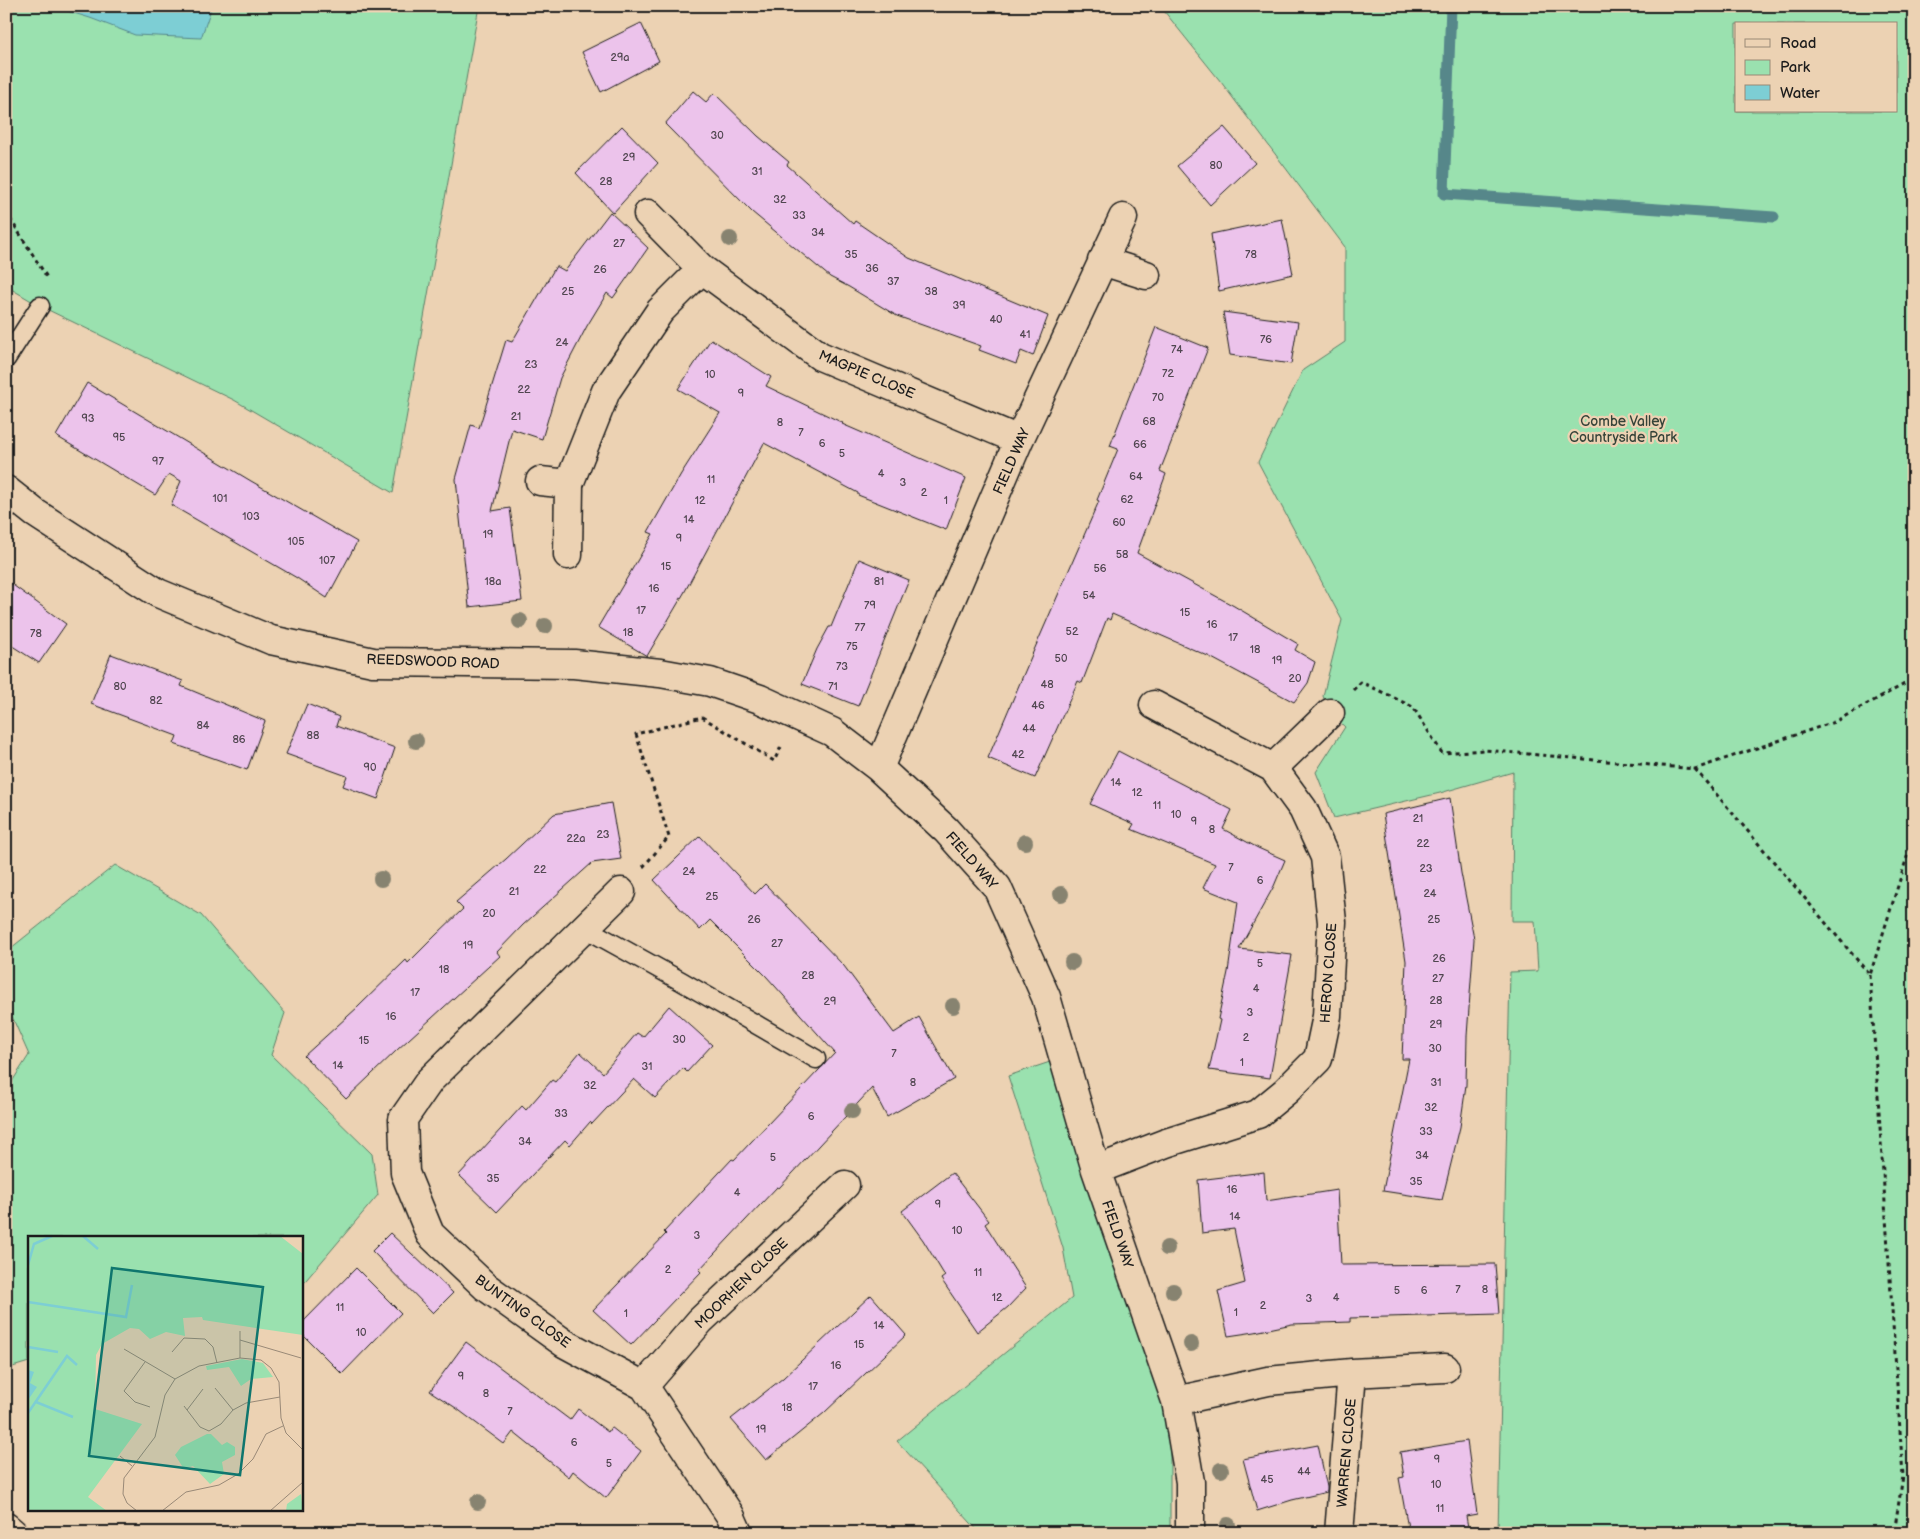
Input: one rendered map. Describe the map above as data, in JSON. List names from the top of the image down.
{
  "streets": {
    "street": [
      "MAGPIE CLOSE",
      "FIELD WAY",
      "REEDSWOOD ROAD",
      "HERON CLOSE",
      "MOORHEN CLOSE",
      "BUNTING CLOSE",
      "WARREN CLOSE"
    ]
  },
  "crossings": [
    ["MAGPIE CLOSE", "FIELD WAY"],
    ["FIELD WAY", "REEDSWOOD ROAD"],
    ["FIELD WAY", "HERON CLOSE"],
    ["MOORHEN CLOSE", "BUNTING CLOSE"]
  ],
  "parks": ["Combe Valley Countryside Park"],
  "house_numbers": [
    "29a",
    "30",
    "29",
    "80",
    "31",
    "28",
    "32",
    "33",
    "34",
    "27",
    "35",
    "78",
    "36",
    "26",
    "37",
    "25",
    "38",
    "39",
    "40",
    "41",
    "76",
    "24",
    "74",
    "23",
    "72",
    "10",
    "22",
    "9",
    "70",
    "21",
    "93",
    "68",
    "8",
    "7",
    "95",
    "6",
    "66",
    "5",
    "97",
    "4",
    "64",
    "11",
    "3",
    "2",
    "101",
    "62",
    "12",
    "1",
    "103",
    "14",
    "60",
    "19",
    "9",
    "105",
    "58",
    "107",
    "15",
    "56",
    "18a",
    "81",
    "16",
    "54",
    "79",
    "17",
    "15",
    "16",
    "77",
    "52",
    "18",
    "78",
    "17",
    "75",
    "18",
    "50",
    "19",
    "73",
    "20",
    "48",
    "80",
    "71",
    "82",
    "46",
    "84",
    "44",
    "88",
    "86",
    "42",
    "90",
    "14",
    "12",
    "11",
    "10",
    "21",
    "9",
    "8",
    "23",
    "22a",
    "22",
    "7",
    "23",
    "22",
    "24",
    "6",
    "21",
    "24",
    "25",
    "20",
    "26",
    "25",
    "27",
    "19",
    "26",
    "5",
    "18",
    "28",
    "27",
    "4",
    "17",
    "28",
    "29",
    "3",
    "16",
    "29",
    "2",
    "30",
    "15",
    "30",
    "7",
    "1",
    "14",
    "31",
    "8",
    "31",
    "32",
    "32",
    "33",
    "6",
    "33",
    "34",
    "34",
    "5",
    "35",
    "35",
    "16",
    "4",
    "9",
    "14",
    "10",
    "3",
    "2",
    "11",
    "7",
    "8",
    "5",
    "6",
    "12",
    "4",
    "3",
    "2",
    "11",
    "1",
    "1",
    "14",
    "10",
    "15",
    "16",
    "9",
    "17",
    "8",
    "18",
    "7",
    "19",
    "6",
    "9",
    "5",
    "44",
    "45",
    "10",
    "11"
  ],
  "legend": ["Road", "Park", "Water"]
}
